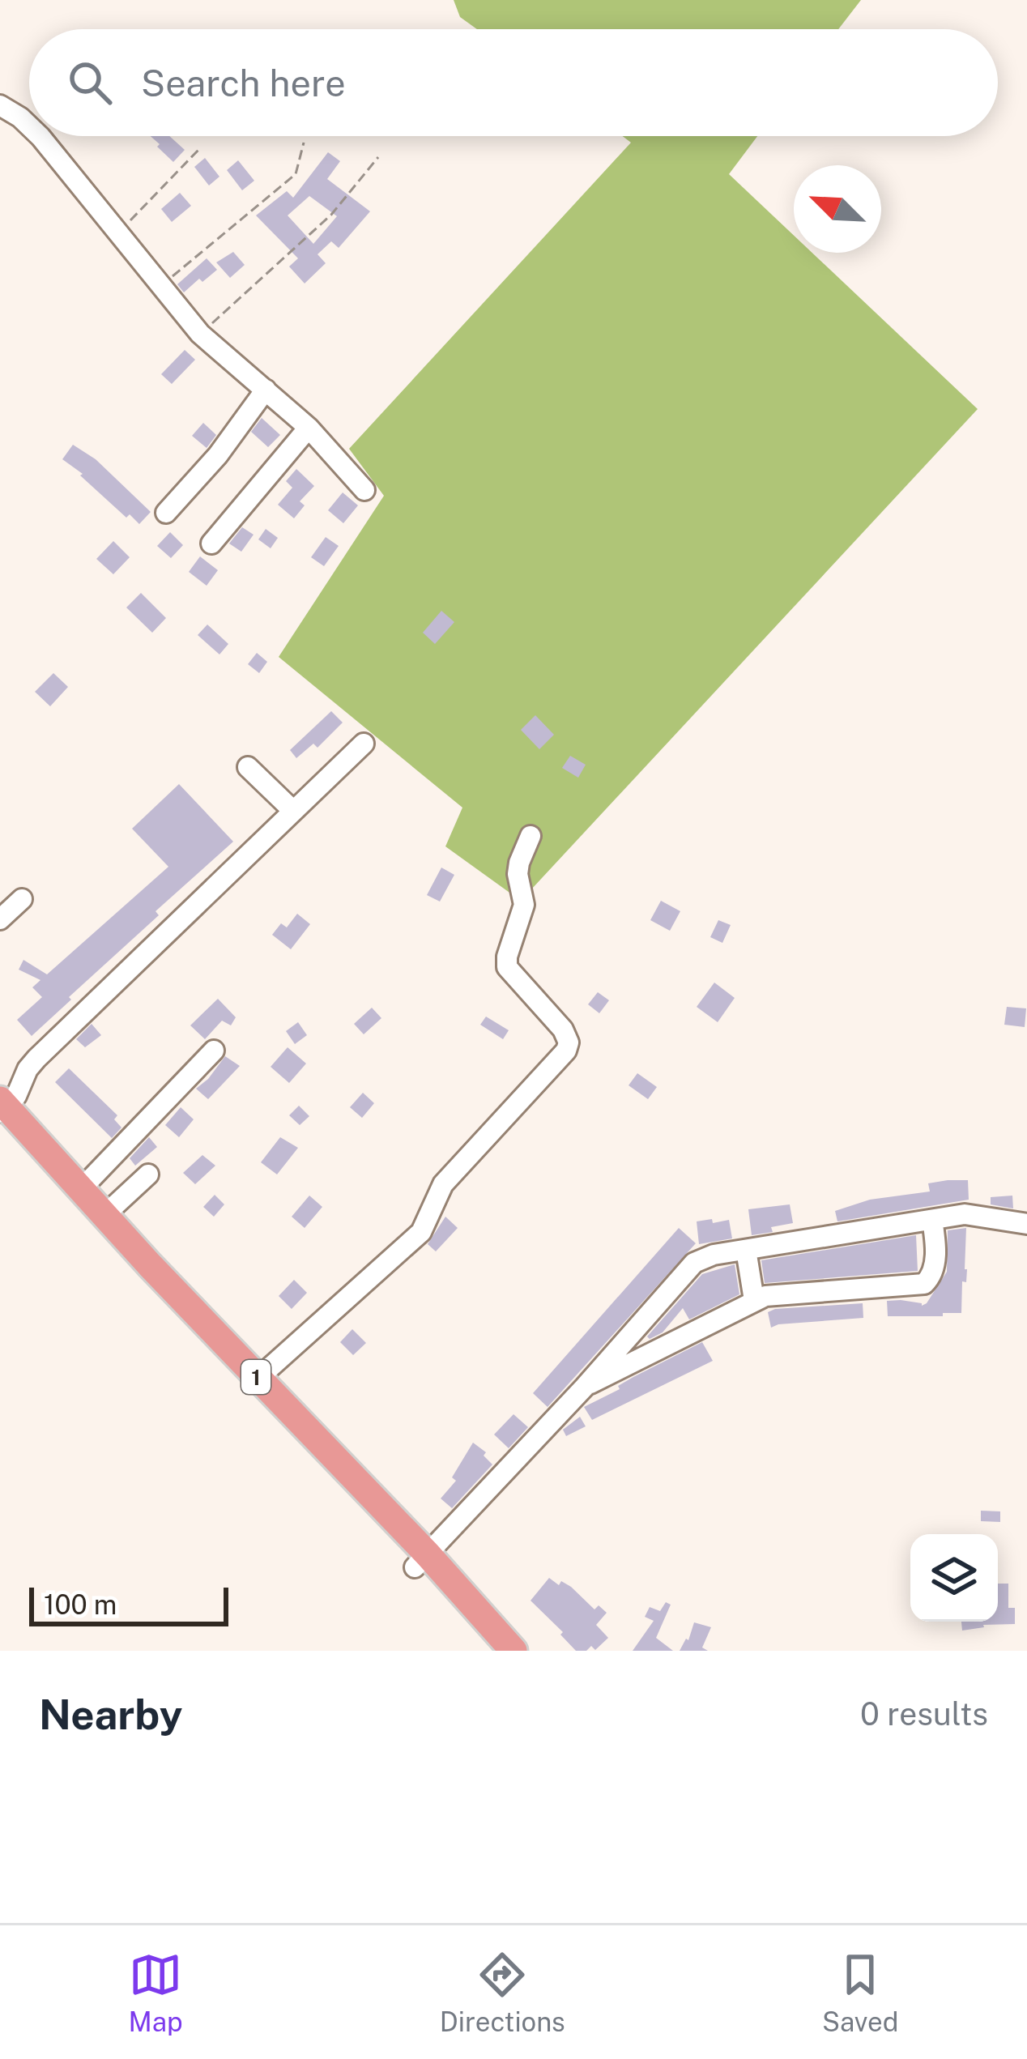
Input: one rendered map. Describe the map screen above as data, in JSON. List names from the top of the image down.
{
  "streets": {
    "highway": ["1"]
  },
  "scale_bar": "100 m",
  "north": "top left",
  "page": {
    "search": "Search here",
    "scale": "100 m",
    "heading": ["Nearby", "0 results"],
    "nav": ["Map", "Directions", "Saved"]
  }
}
